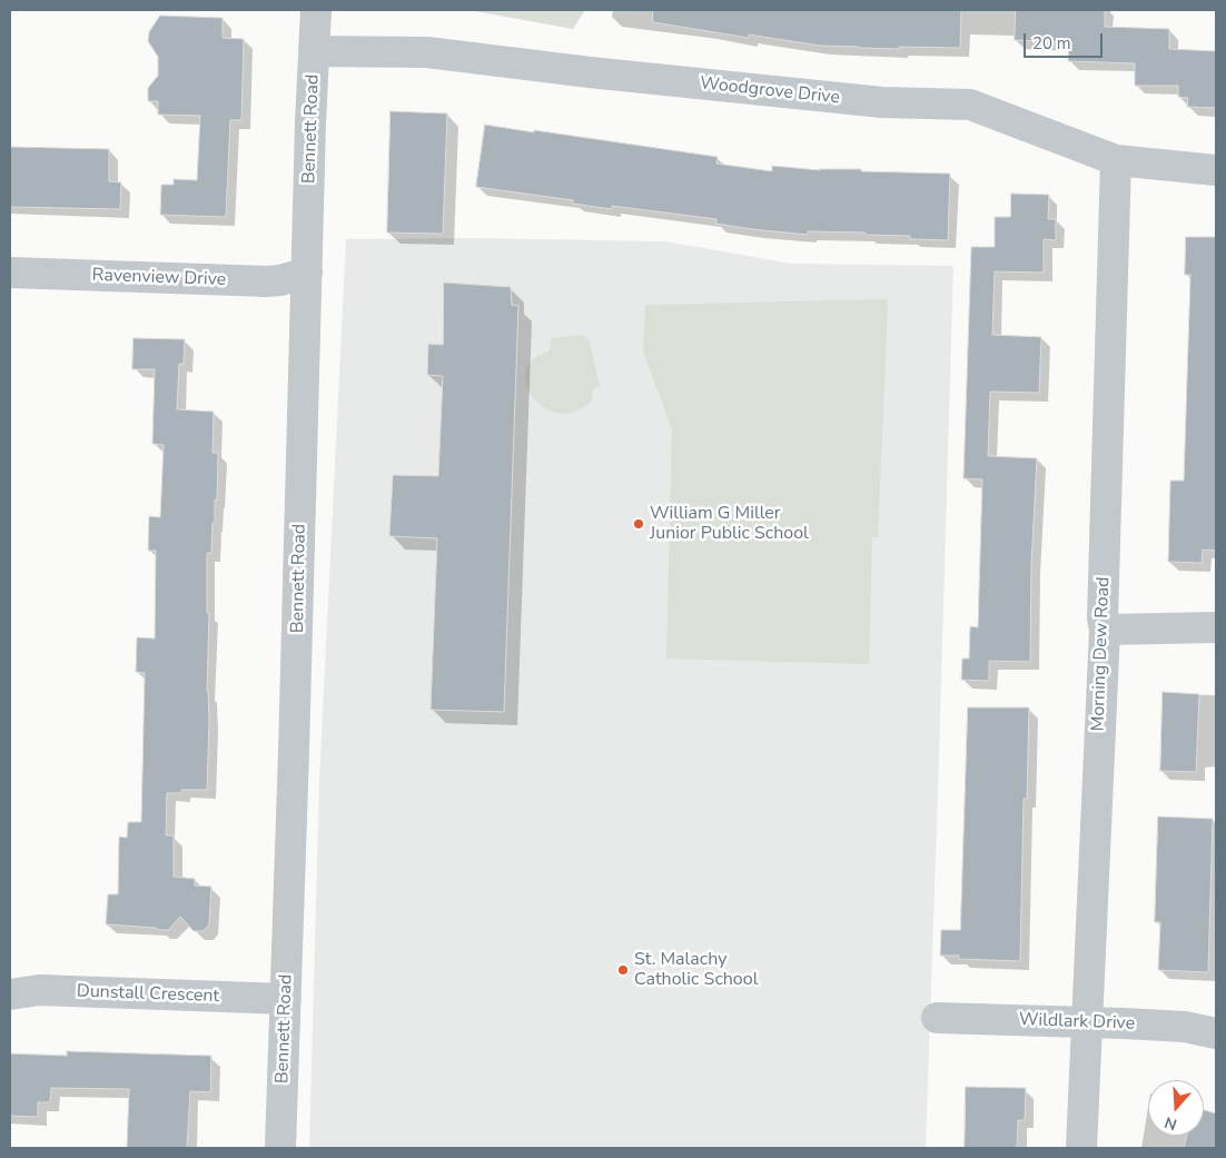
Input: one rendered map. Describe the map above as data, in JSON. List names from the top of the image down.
{
  "streets": {
    "street": [
      "Woodgrove Drive",
      "Bennett Road",
      "Ravenview Drive",
      "Morning Dew Road",
      "Dunstall Crescent",
      "Wildlark Drive"
    ]
  },
  "crossings": [
    ["Woodgrove Drive", "Bennett Road"],
    ["Woodgrove Drive", "Morning Dew Road"],
    ["Bennett Road", "Ravenview Drive"],
    ["Bennett Road", "Dunstall Crescent"],
    ["Morning Dew Road", "Wildlark Drive"]
  ],
  "places": ["William G Miller Junior Public School", "St. Malachy Catholic School"],
  "scale_bar": "20 m",
  "north": "bottom"
}
